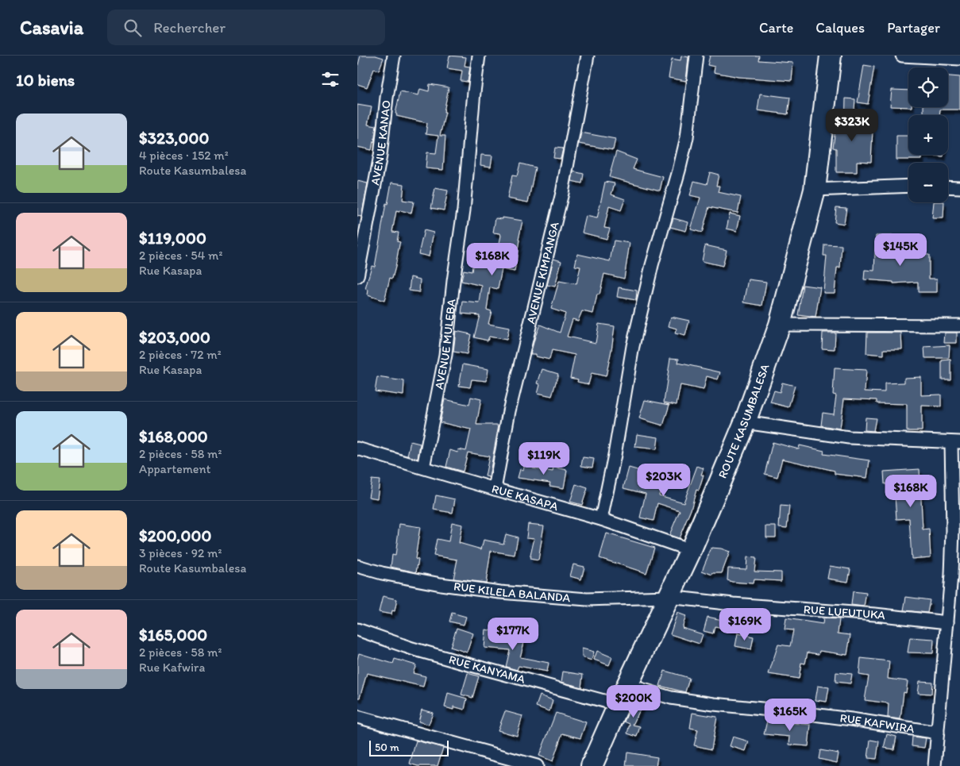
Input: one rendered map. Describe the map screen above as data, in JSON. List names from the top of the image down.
{
  "streets": {
    "highway": ["ROUTE KASUMBALESA"],
    "street": [
      "AVENUE KANAO",
      "AVENUE KIMPANGA",
      "AVENUE MULEBA",
      "RUE KASAPA",
      "RUE KILELA BALANDA",
      "RUE LUFUTUKA",
      "RUE KANYAMA",
      "RUE KAFWIRA"
    ]
  },
  "crossings": [
    ["AVENUE KIMPANGA", "RUE KASAPA"],
    ["AVENUE MULEBA", "RUE KASAPA"],
    ["ROUTE KASUMBALESA", "RUE KASAPA"],
    ["ROUTE KASUMBALESA", "RUE KILELA BALANDA"],
    ["ROUTE KASUMBALESA", "RUE LUFUTUKA"],
    ["ROUTE KASUMBALESA", "RUE KANYAMA"],
    ["ROUTE KASUMBALESA", "RUE KAFWIRA"],
    ["RUE KILELA BALANDA", "RUE LUFUTUKA"]
  ],
  "scale_bar": "50 m",
  "page": {
    "header": "Casavia",
    "search": "Rechercher",
    "nav": ["Carte", "Calques", "Partager"],
    "heading": "10 biens",
    "map_buttons": ["+", "−"],
    "list": [
      {
        "name": "$323,000",
        "note": "4 pièces · 152 m² · Route Kasumbalesa"
      },
      {
        "name": "$119,000",
        "note": "2 pièces · 54 m² · Rue Kasapa"
      },
      {
        "name": "$203,000",
        "note": "2 pièces · 72 m² · Rue Kasapa"
      },
      {
        "name": "$168,000",
        "note": "2 pièces · 58 m² · Appartement"
      },
      {
        "name": "$200,000",
        "note": "3 pièces · 92 m² · Route Kasumbalesa"
      },
      {
        "name": "$165,000",
        "note": "2 pièces · 58 m² · Rue Kafwira"
      }
    ],
    "price": [
      "$323K",
      "$145K",
      "$168K",
      "$119K",
      "$203K",
      "$168K",
      "$169K",
      "$177K",
      "$200K",
      "$165K"
    ],
    "scale": "50 m"
  }
}
